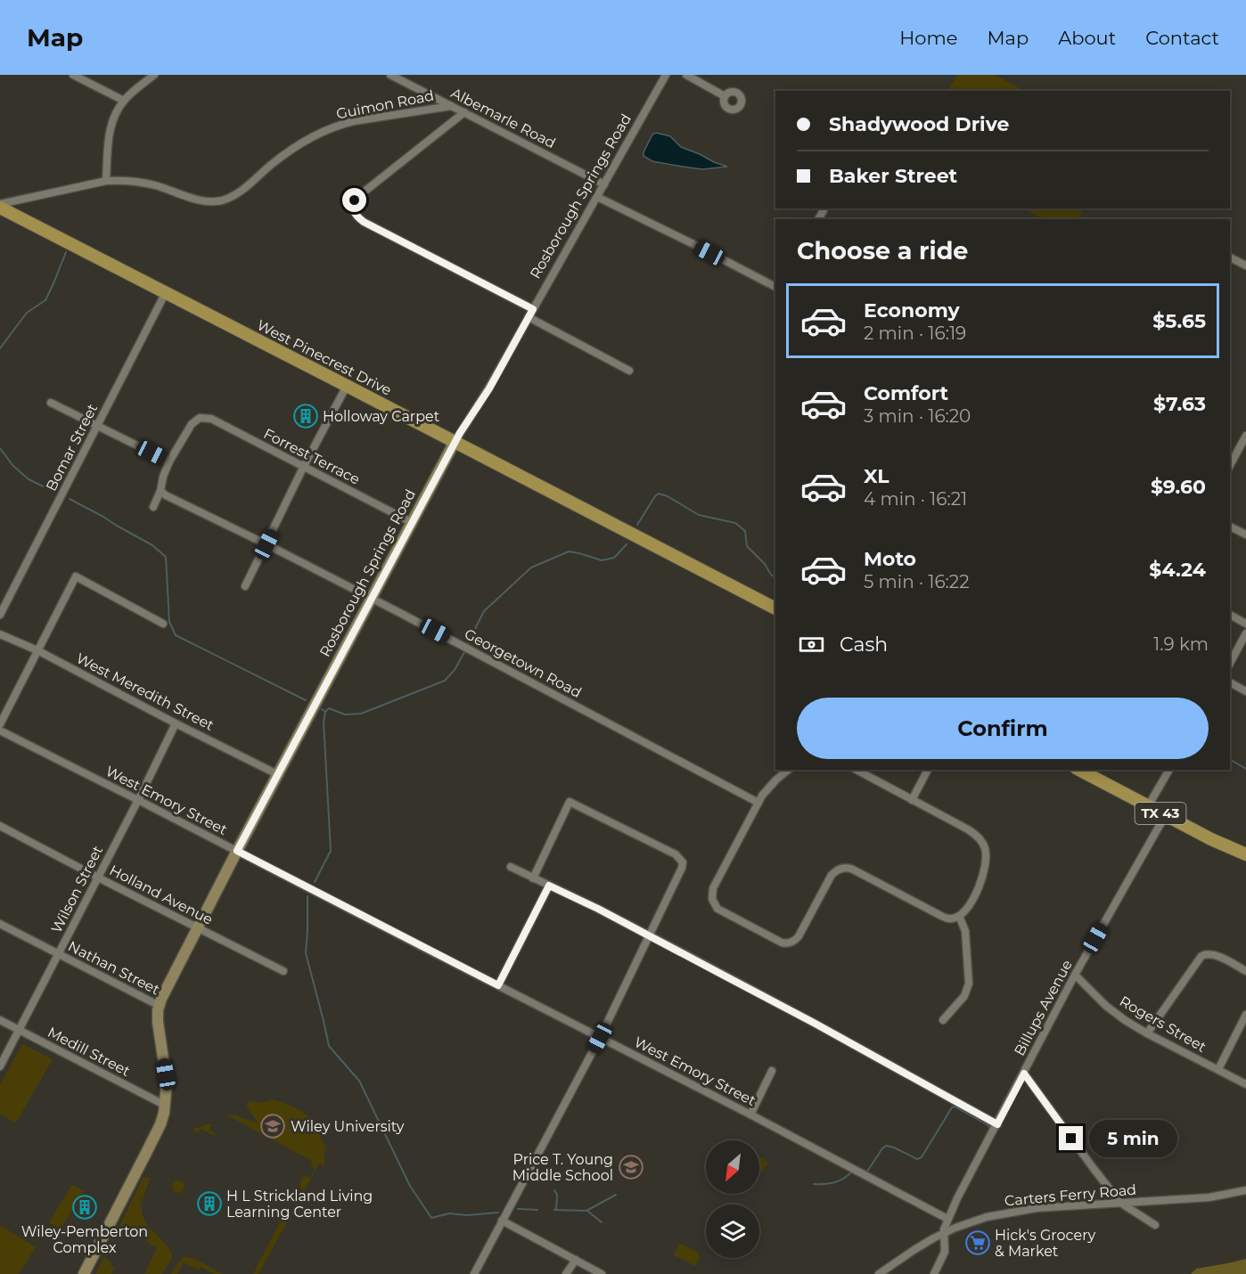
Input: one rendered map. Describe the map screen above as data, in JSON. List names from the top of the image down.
{
  "streets": {
    "main road": ["West Pinecrest Drive", "TX 43"],
    "street": [
      "Guimon Road",
      "Albemarle Road",
      "Rosborough Springs Road",
      "Bomar Street",
      "Forrest Terrace",
      "Georgetown Road",
      "West Meredith Street",
      "West Emory Street",
      "Wilson Street",
      "Holland Avenue",
      "Nathan Street",
      "Billups Avenue",
      "Rogers Street",
      "Medill Street",
      "Carters Ferry Road"
    ]
  },
  "crossings": [
    ["Guimon Road", "Albemarle Road"],
    ["Guimon Road", "West Pinecrest Drive"],
    ["Albemarle Road", "Rosborough Springs Road"],
    ["Rosborough Springs Road", "West Pinecrest Drive"],
    ["Rosborough Springs Road", "Forrest Terrace"],
    ["Rosborough Springs Road", "Georgetown Road"],
    ["Rosborough Springs Road", "West Meredith Street"],
    ["Rosborough Springs Road", "West Emory Street"],
    ["Rosborough Springs Road", "Holland Avenue"],
    ["Rosborough Springs Road", "Nathan Street"],
    ["Rosborough Springs Road", "Medill Street"],
    ["West Pinecrest Drive", "Bomar Street"],
    ["West Meredith Street", "Wilson Street"],
    ["West Emory Street", "Wilson Street"],
    ["West Emory Street", "Billups Avenue"],
    ["TX 43", "Billups Avenue"],
    ["Wilson Street", "Holland Avenue"],
    ["Wilson Street", "Nathan Street"],
    ["Wilson Street", "Medill Street"],
    ["Billups Avenue", "Rogers Street"],
    ["Billups Avenue", "Carters Ferry Road"]
  ],
  "places": {
    "building": ["Holloway Carpet", "H L Strickland Living Learning Center", "Wiley-Pemberton Complex"],
    "school or university": ["Wiley University", "Price T. Young Middle School"],
    "supermarket": ["Hick's Grocery & Market"]
  },
  "north": "bottom left",
  "page": {
    "header": "Map",
    "nav": [
      "Home",
      "Map",
      "About",
      "Contact"
    ],
    "banner": ["Shadywood Drive", "Baker Street"],
    "heading": "Choose a ride",
    "list": [
      {
        "name": "Economy",
        "note": "2 min · 16:19",
        "value": "$5.65"
      },
      {
        "name": "Comfort",
        "note": "3 min · 16:20",
        "value": "$7.63"
      },
      {
        "name": "XL",
        "note": "4 min · 16:21",
        "value": "$9.60"
      },
      {
        "name": "Moto",
        "note": "5 min · 16:22",
        "value": "$4.24"
      }
    ],
    "pay": ["Cash", "1.9 km"],
    "buttons": "Confirm",
    "bubble": "5 min"
  }
}
